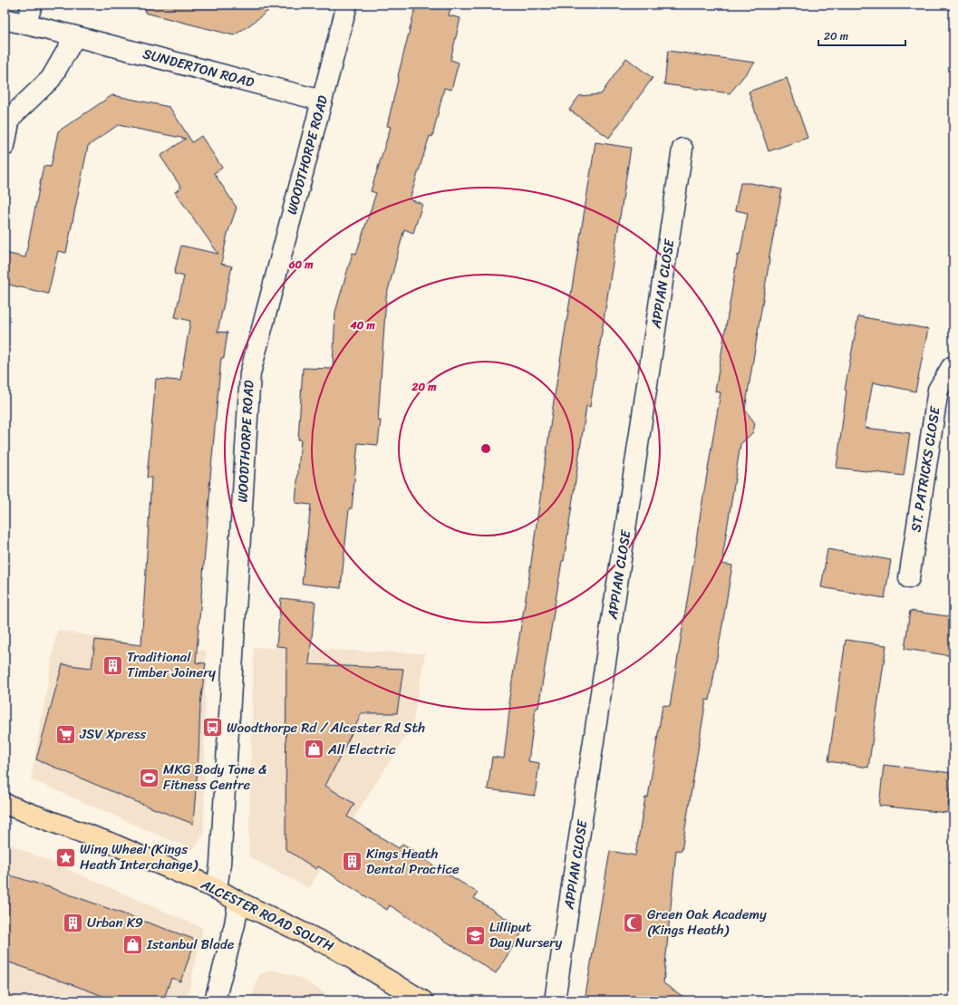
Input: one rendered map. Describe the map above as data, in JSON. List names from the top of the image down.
{
  "streets": {
    "highway": ["ALCESTER ROAD SOUTH"],
    "street": [
      "SUNDERTON ROAD",
      "WOODTHORPE ROAD",
      "APPIAN CLOSE",
      "ST. PATRICKS CLOSE"
    ]
  },
  "crossings": [
    ["SUNDERTON ROAD", "WOODTHORPE ROAD"],
    ["WOODTHORPE ROAD", "ALCESTER ROAD SOUTH"]
  ],
  "places": {
    "building": ["Traditional Timber Joinery", "Kings Heath Dental Practice", "Urban K9"],
    "bus stop": ["Woodthorpe Rd / Alcester Rd Sth"],
    "supermarket": ["JSV Xpress"],
    "shop": ["All Electric", "Istanbul Blade"],
    "sports": ["MKG Body Tone & Fitness Centre"],
    "place": ["Wing Wheel (Kings Heath Interchange)"],
    "mosque": ["Green Oak Academy (Kings Heath)"],
    "school or university": ["Lilliput Day Nursery"]
  },
  "scale_bar": "20 m",
  "rings": ["60 m", "40 m", "20 m"]
}
